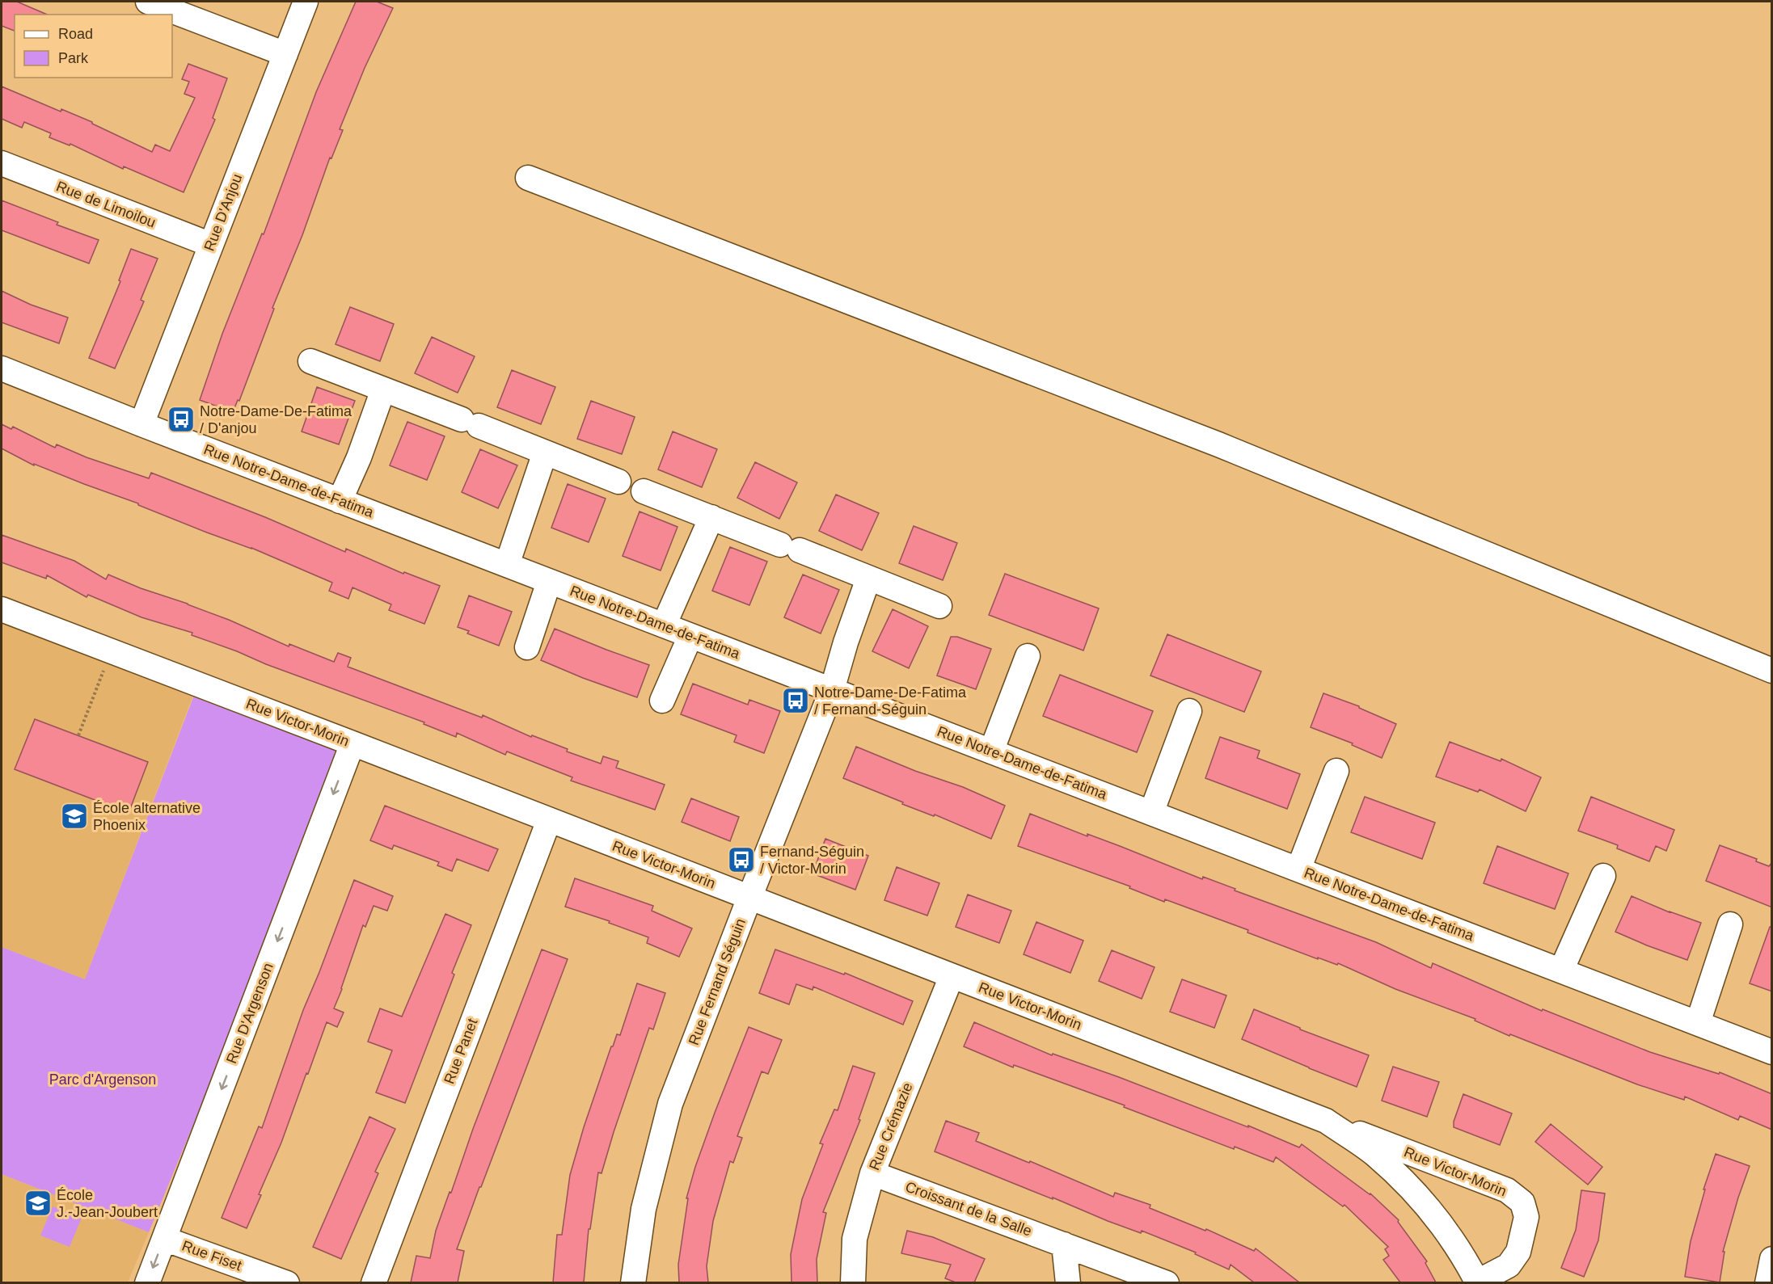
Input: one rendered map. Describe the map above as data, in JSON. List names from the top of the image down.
{
  "streets": {
    "street": [
      "Rue de Limoilou",
      "Rue D'Anjou",
      "Rue Notre-Dame-de-Fatima",
      "Rue Victor-Morin",
      "Rue Fernand Séguin",
      "Rue D'Argenson",
      "Rue Panet",
      "Rue Crémazie",
      "Croissant de la Salle",
      "Rue Fiset"
    ]
  },
  "crossings": [
    ["Rue de Limoilou", "Rue D'Anjou"],
    ["Rue D'Anjou", "Rue Notre-Dame-de-Fatima"],
    ["Rue Notre-Dame-de-Fatima", "Rue Fernand Séguin"],
    ["Rue Victor-Morin", "Rue Fernand Séguin"],
    ["Rue Victor-Morin", "Rue D'Argenson"],
    ["Rue Victor-Morin", "Rue Panet"],
    ["Rue Victor-Morin", "Rue Crémazie"],
    ["Rue D'Argenson", "Rue Fiset"],
    ["Rue Crémazie", "Croissant de la Salle"]
  ],
  "one_way": ["Rue D'Argenson"],
  "parks": ["Parc d'Argenson"],
  "places": {
    "bus stop": ["Notre-Dame-De-Fatima / D'anjou", "Notre-Dame-De-Fatima / Fernand-Séguin", "Fernand-Séguin / Victor-Morin"],
    "school or university": ["École alternative Phoenix", "École J.-Jean-Joubert"]
  },
  "legend": ["Road", "Park"]
}
